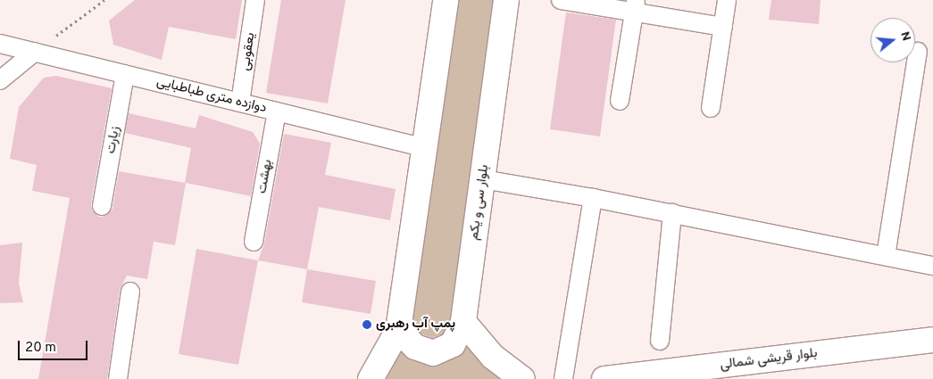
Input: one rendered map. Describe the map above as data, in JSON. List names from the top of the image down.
{
  "streets": {
    "main road": ["بلوار سی و یکم", "بلوار قریشی شمالی"],
    "street": [
      "یعقوبی",
      "دوازده متری طباطبایی",
      "زیارت",
      "بهشت"
    ]
  },
  "crossings": [
    ["یعقوبی", "دوازده متری طباطبایی"],
    ["دوازده متری طباطبایی", "زیارت"],
    ["دوازده متری طباطبایی", "بهشت"]
  ],
  "places": ["پمپ آب رهبری"],
  "scale_bar": "20 m",
  "north": "right"
}
